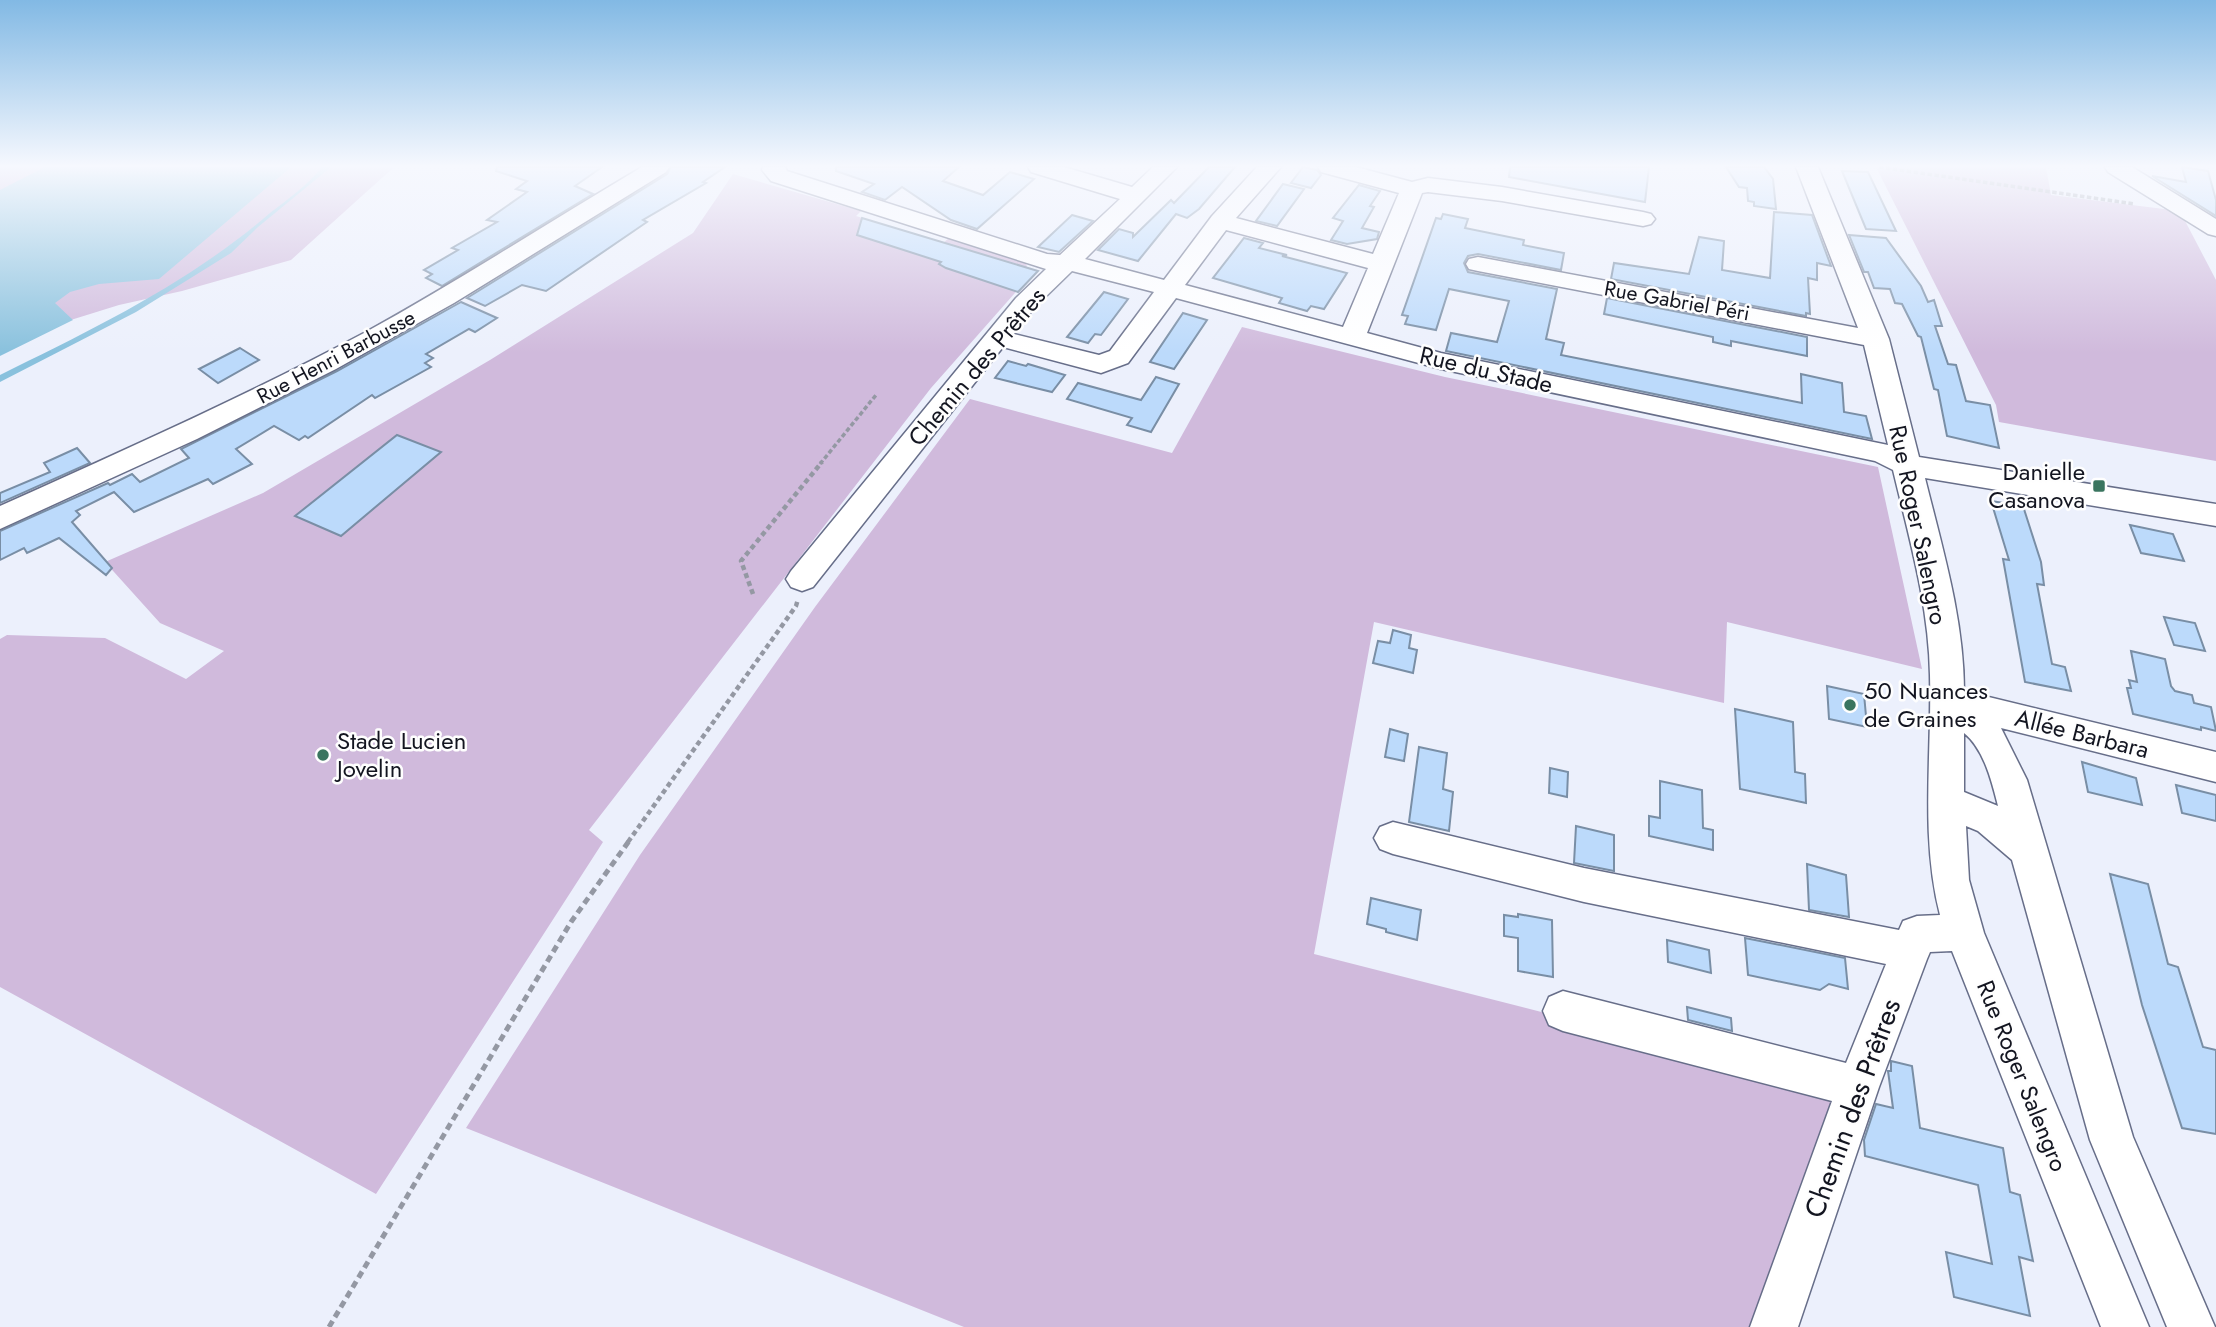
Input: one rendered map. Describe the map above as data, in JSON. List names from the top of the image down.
{
  "streets": {
    "street": [
      "Rue Gabriel Péri",
      "Rue Henri Barbusse",
      "Chemin des Prêtres",
      "Rue du Stade",
      "Rue Roger Salengro",
      "Allée Barbara"
    ]
  },
  "crossings": [
    ["Rue Gabriel Péri", "Rue Roger Salengro"],
    ["Chemin des Prêtres", "Rue du Stade"],
    ["Rue du Stade", "Rue Roger Salengro"],
    ["Rue Roger Salengro", "Allée Barbara"]
  ],
  "places": {
    "transit": ["Danielle Casanova"],
    "other": ["50 Nuances de Graines", "Stade Lucien Jovelin"]
  }
}
